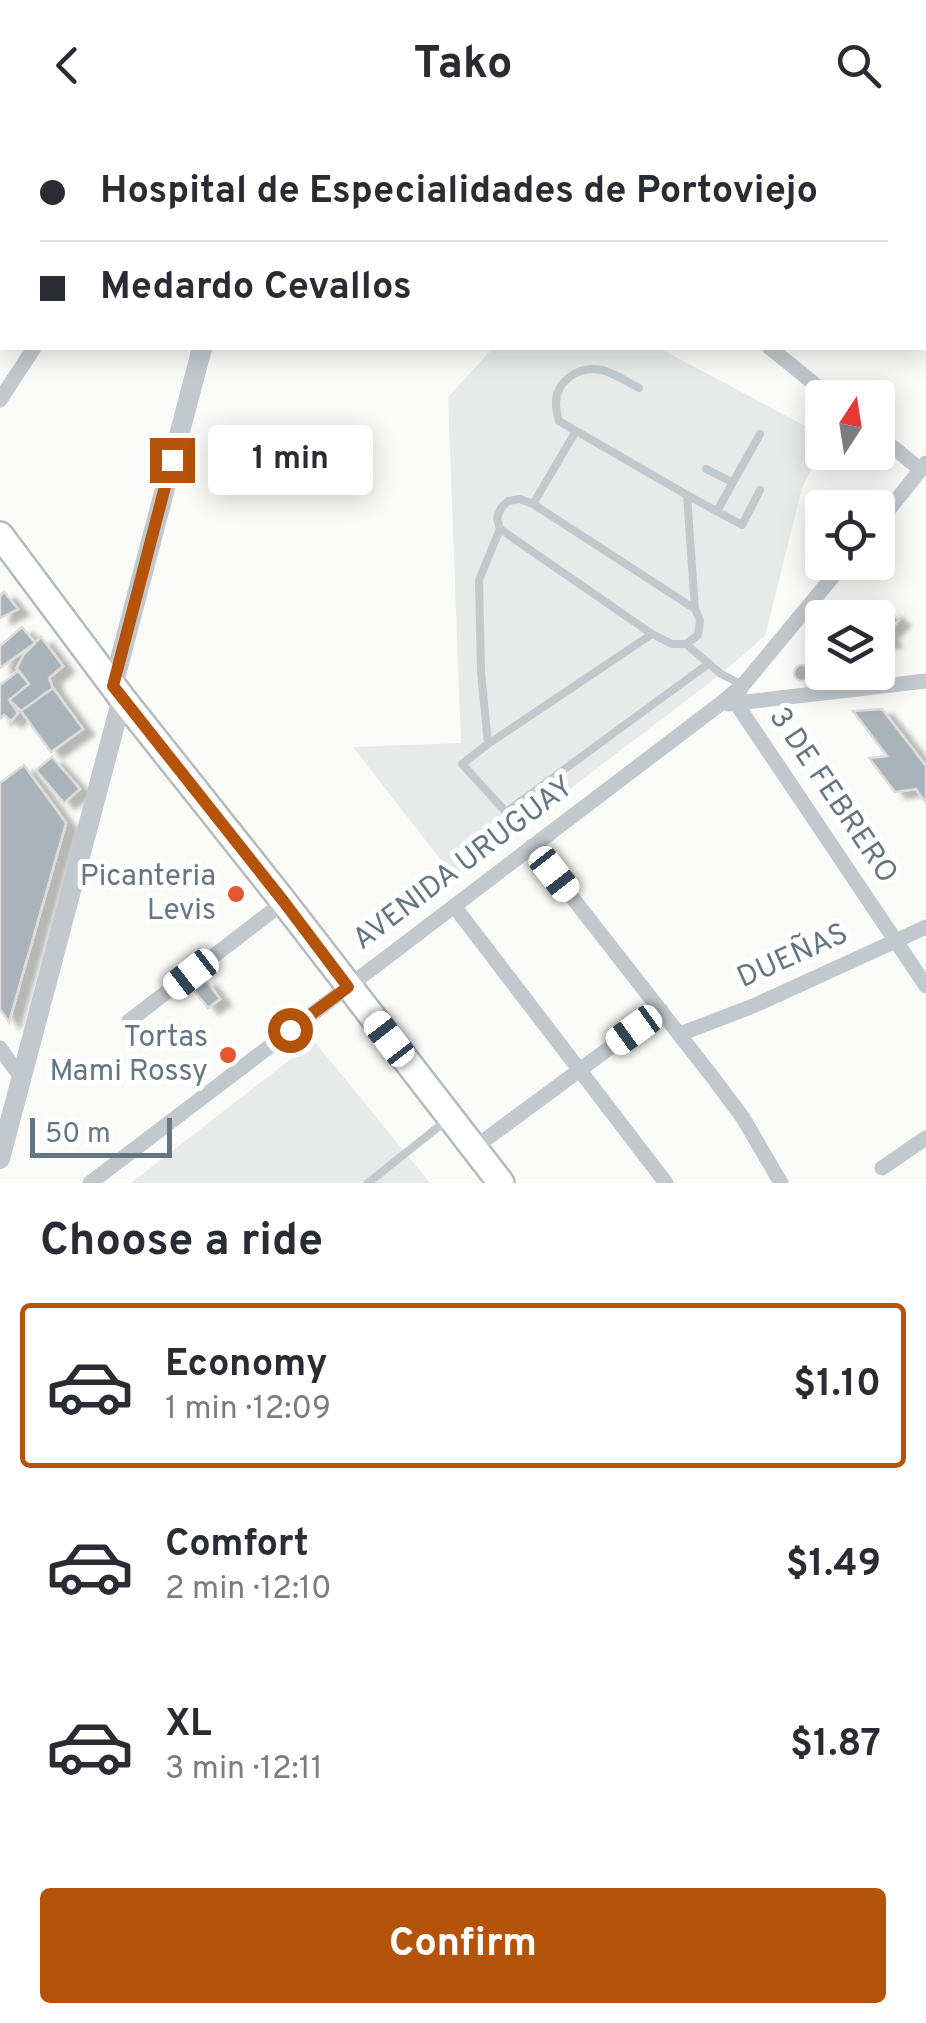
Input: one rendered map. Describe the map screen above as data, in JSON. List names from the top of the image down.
{
  "streets": {
    "street": ["3 DE FEBRERO", "AVENIDA URUGUAY", "DUEÑAS"]
  },
  "crossings": [
    ["3 DE FEBRERO", "AVENIDA URUGUAY"],
    ["3 DE FEBRERO", "DUEÑAS"]
  ],
  "places": ["Picanteria Levis", "Tortas Mami Rossy"],
  "scale_bar": "50 m",
  "north": "top",
  "page": {
    "header": "Tako",
    "banner": ["Hospital de Especialidades de Portoviejo", "Medardo Cevallos"],
    "bubble": "1 min",
    "scale": "50 m",
    "heading": "Choose a ride",
    "list": [
      {
        "name": "Economy",
        "note": "1 min · 12:09",
        "value": "$1.10"
      },
      {
        "name": "Comfort",
        "note": "2 min · 12:10",
        "value": "$1.49"
      },
      {
        "name": "XL",
        "note": "3 min · 12:11",
        "value": "$1.87"
      }
    ],
    "buttons": "Confirm"
  }
}
